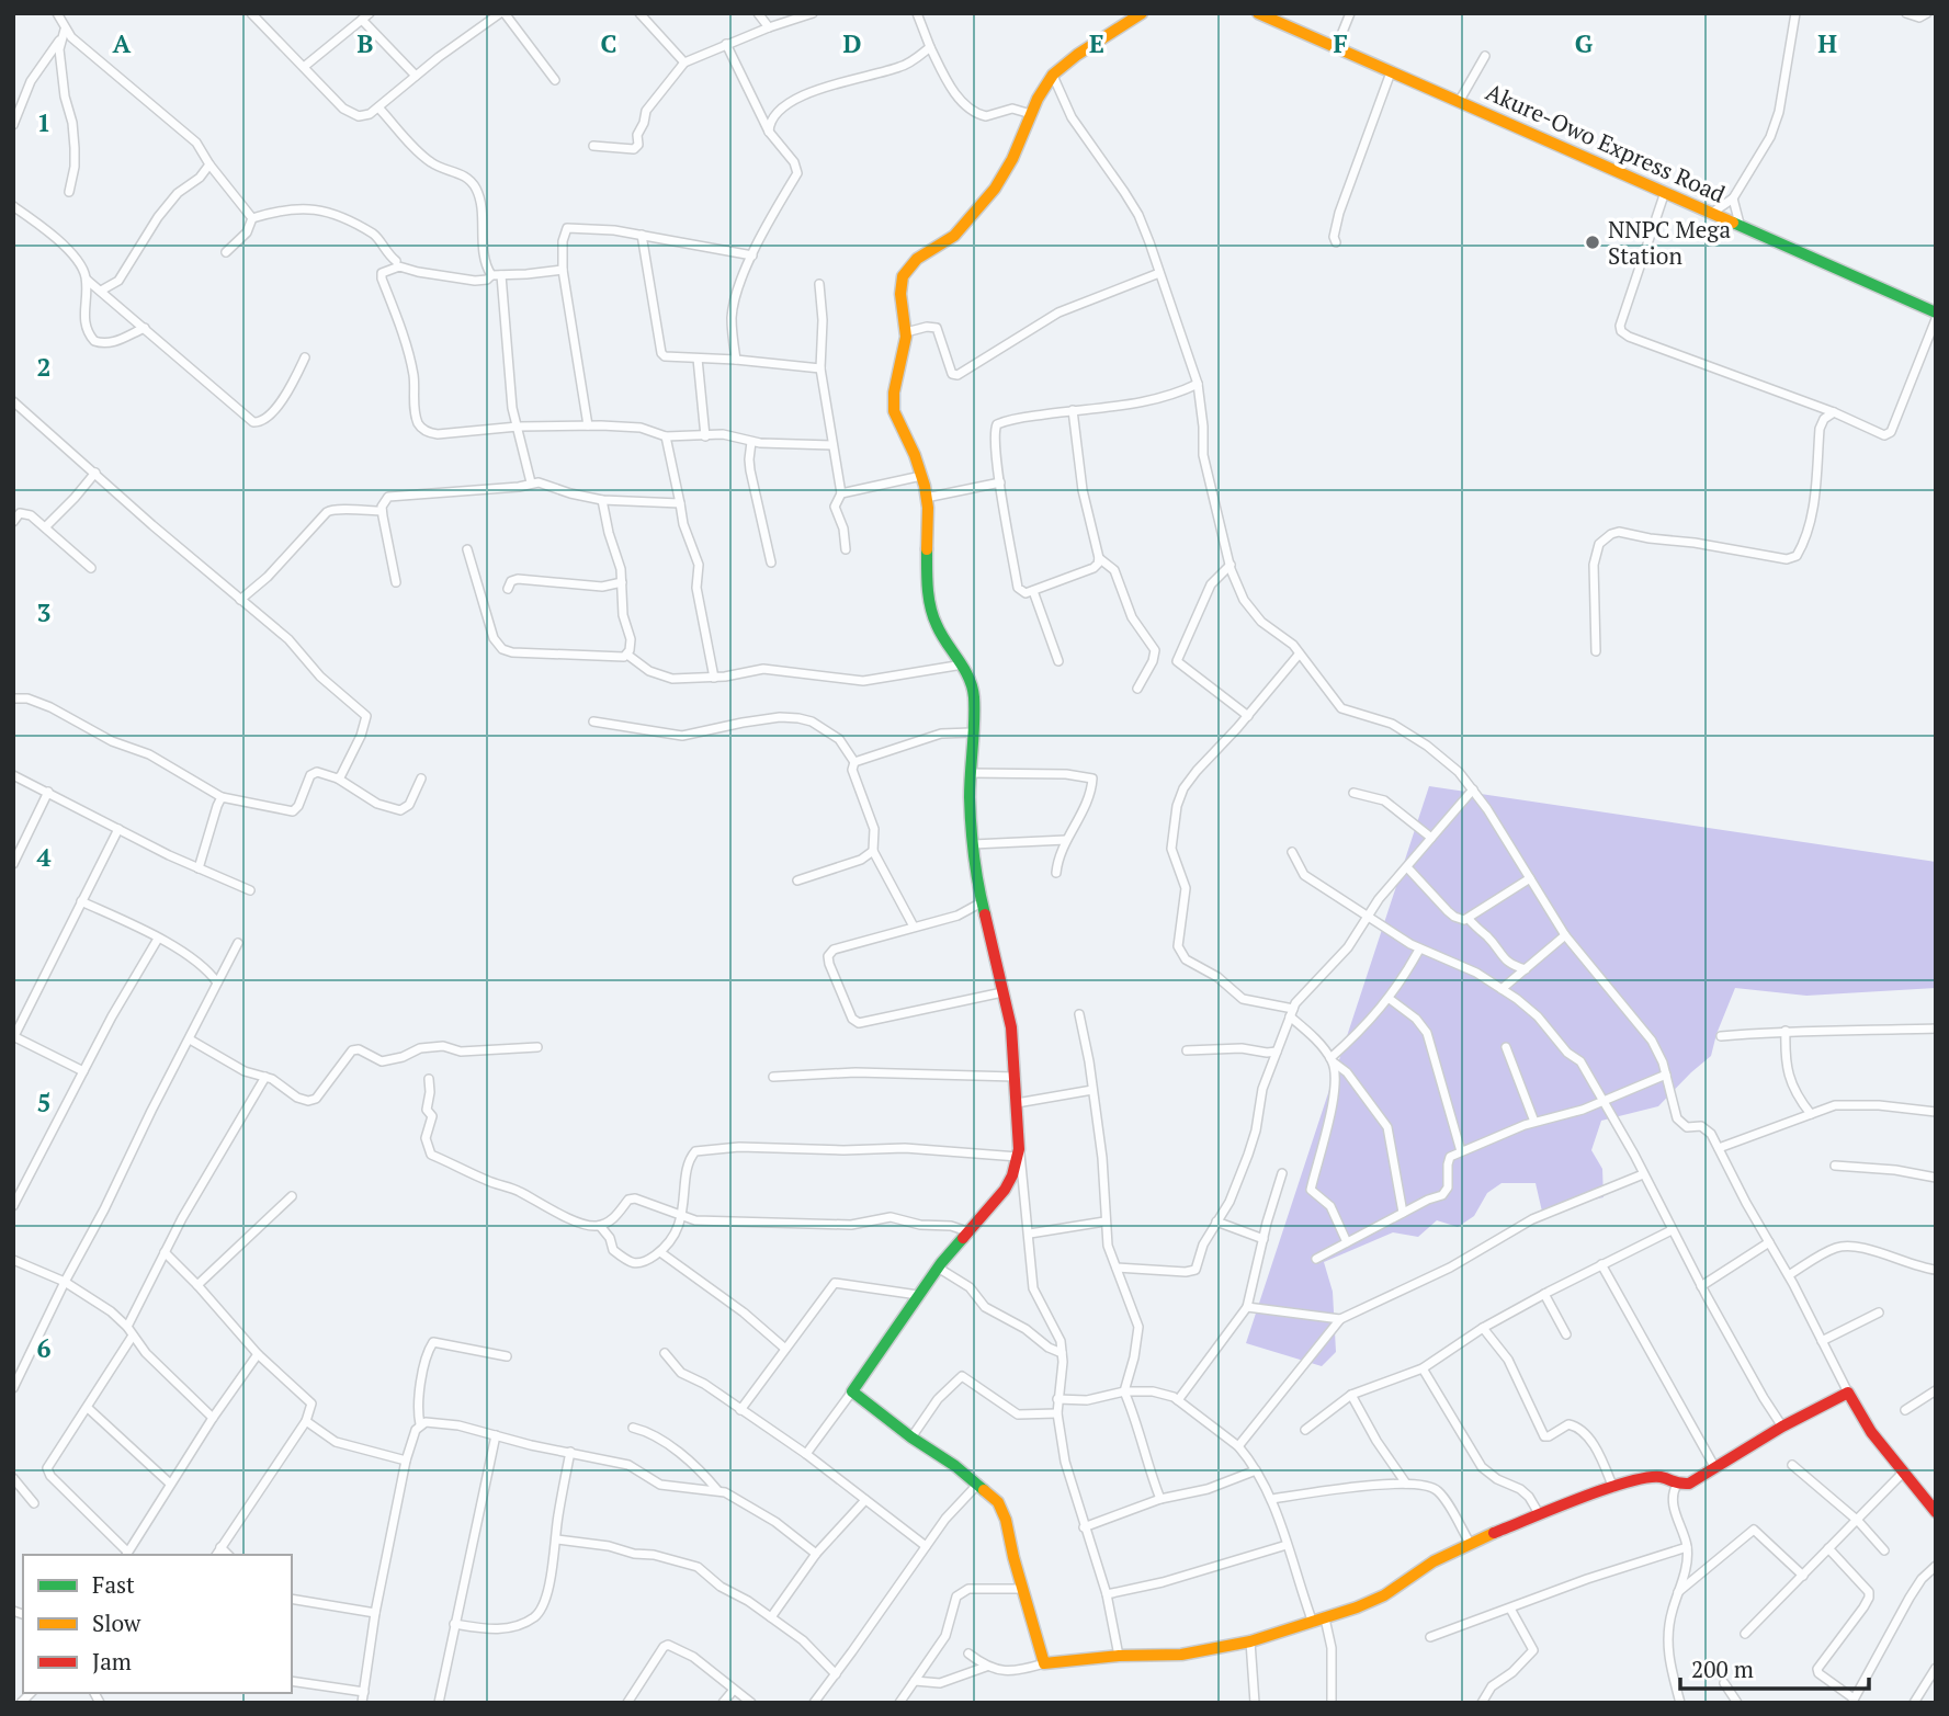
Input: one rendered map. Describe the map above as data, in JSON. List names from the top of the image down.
{
  "streets": {
    "main road": ["Akure-Owo Express Road"]
  },
  "places": ["NNPC Mega Station"],
  "legend": ["Fast", "Slow", "Jam"],
  "scale_bar": "200 m",
  "grid": {
    "columns": [
      "A",
      "B",
      "C",
      "D",
      "E",
      "F",
      "G",
      "H"
    ],
    "rows": [
      "1",
      "2",
      "3",
      "4",
      "5",
      "6"
    ]
  }
}
